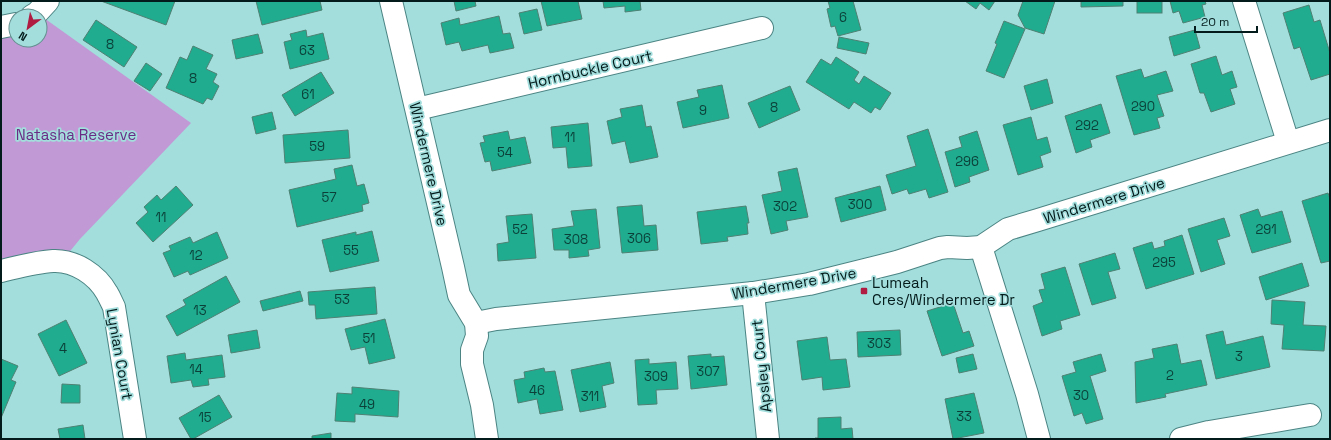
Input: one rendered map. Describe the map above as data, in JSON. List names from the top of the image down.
{
  "streets": {
    "street": [
      "Hornbuckle Court",
      "Windermere Drive",
      "Lynian Court",
      "Apsley Court"
    ]
  },
  "crossings": [
    ["Hornbuckle Court", "Windermere Drive"],
    ["Windermere Drive", "Apsley Court"]
  ],
  "parks": ["Natasha Reserve"],
  "places": {
    "transit": ["Lumeah Cres/Windermere Dr"]
  },
  "house_numbers": [
    "6",
    "8",
    "63",
    "8",
    "61",
    "290",
    "8",
    "9",
    "292",
    "11",
    "59",
    "54",
    "296",
    "57",
    "300",
    "302",
    "11",
    "52",
    "291",
    "306",
    "308",
    "55",
    "12",
    "295",
    "53",
    "13",
    "51",
    "303",
    "4",
    "3",
    "14",
    "307",
    "2",
    "309",
    "46",
    "30",
    "311",
    "49",
    "33",
    "15"
  ],
  "scale_bar": "20 m",
  "north": "bottom left"
}
